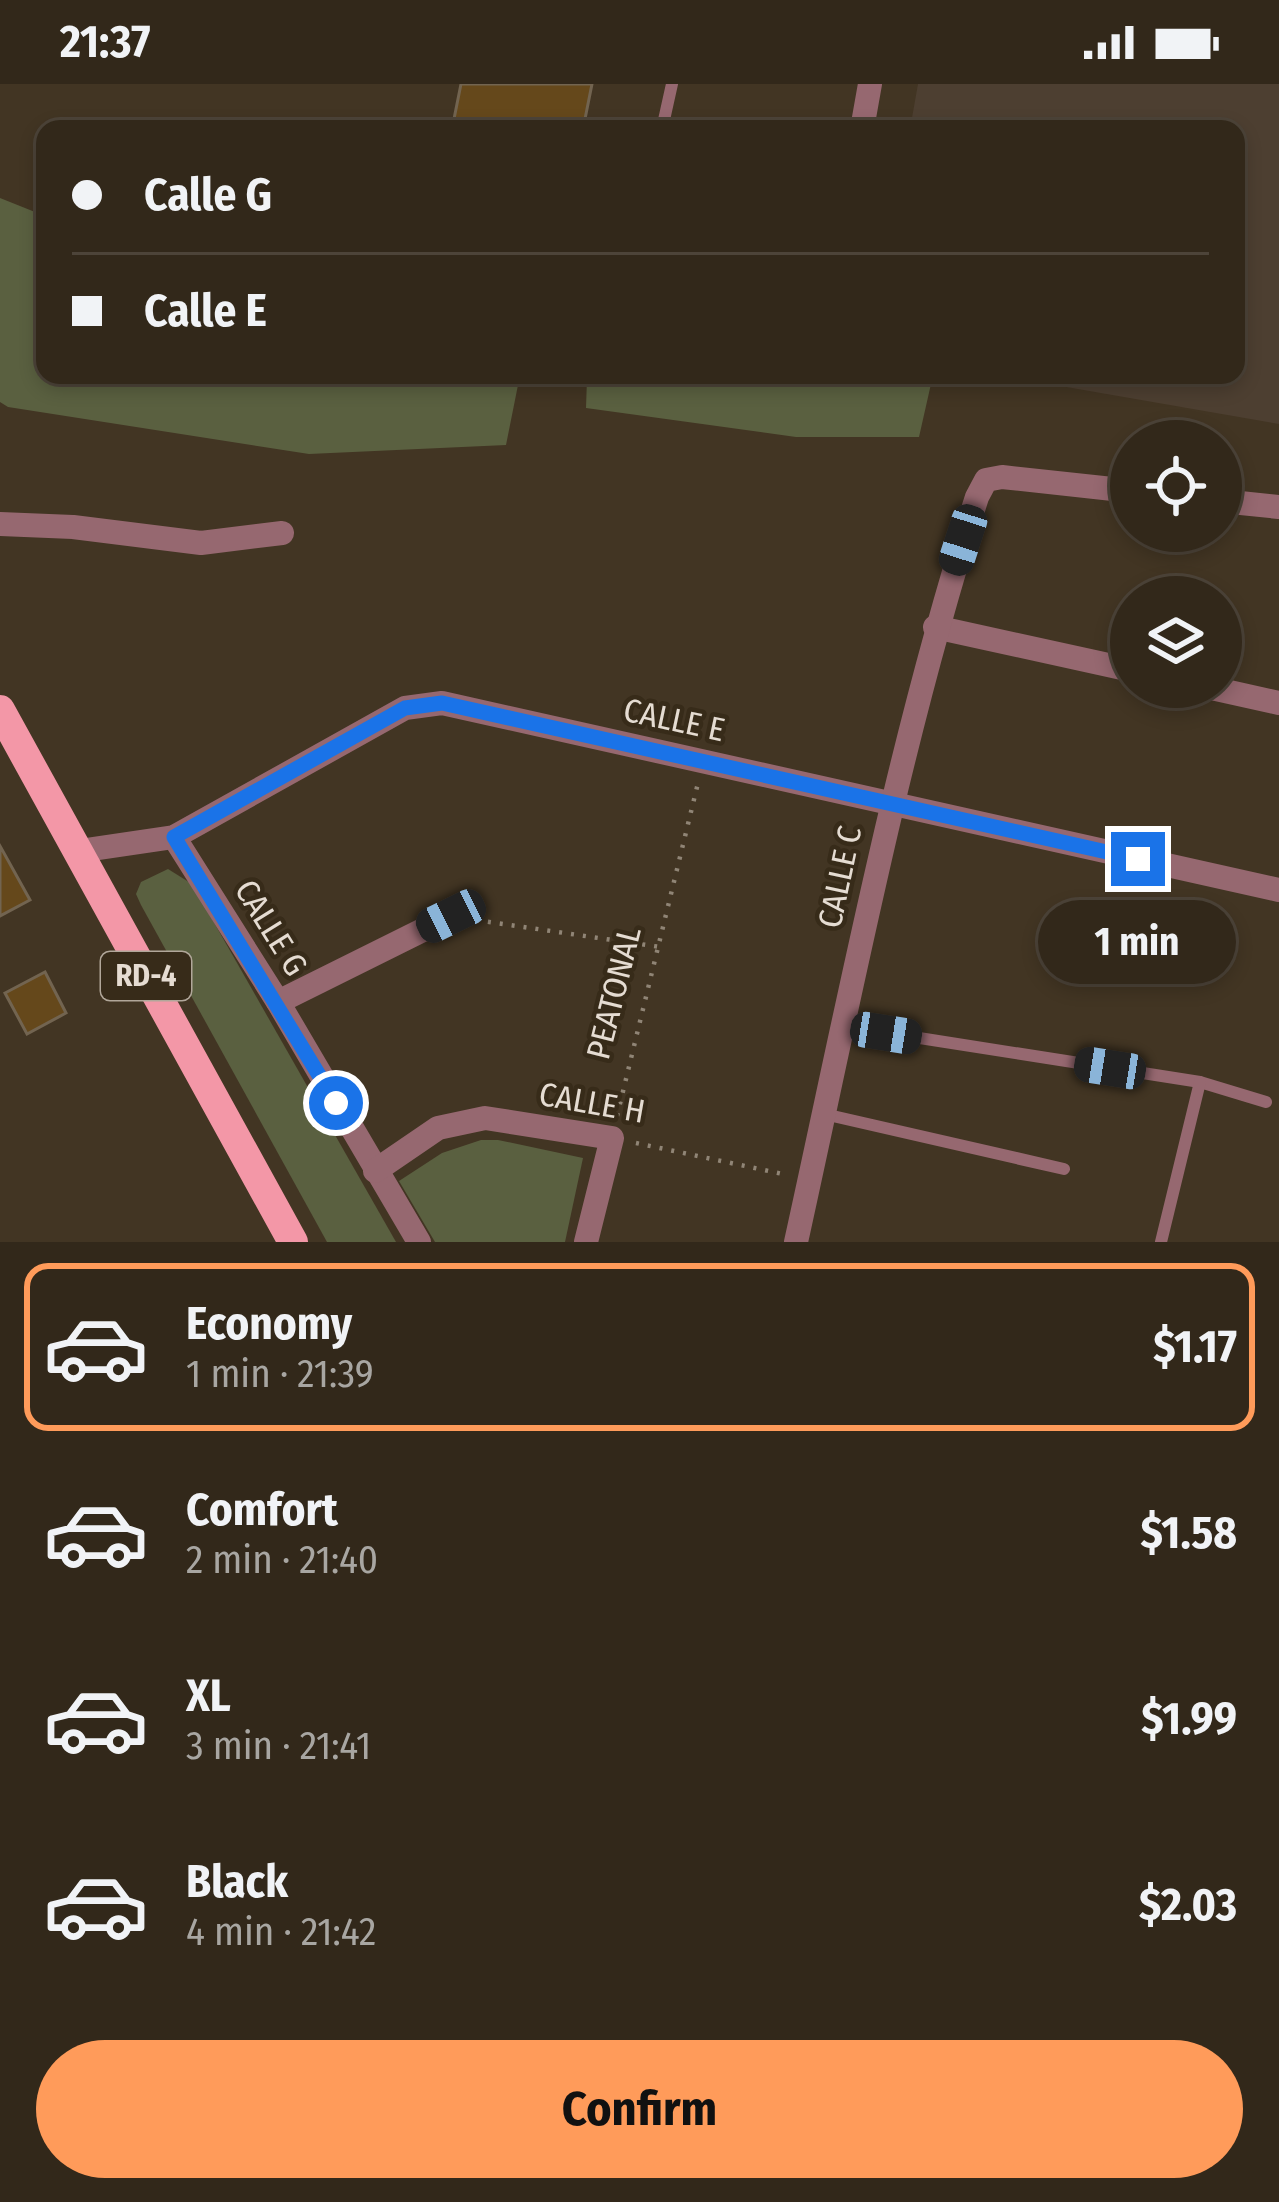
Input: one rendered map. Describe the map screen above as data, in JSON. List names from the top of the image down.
{
  "streets": {
    "main road": ["RD-4"],
    "street": [
      "CALLE E",
      "CALLE C",
      "CALLE G",
      "CALLE H"
    ],
    "path": ["PEATONAL"]
  },
  "crossings": [
    ["CALLE E", "CALLE C"],
    ["CALLE E", "CALLE G"],
    ["CALLE E", "RD-4"],
    ["CALLE E", "PEATONAL"],
    ["CALLE C", "CALLE H"],
    ["CALLE G", "CALLE H"],
    ["PEATONAL", "CALLE H"]
  ],
  "page": {
    "status": "21:37",
    "banner": ["Calle G", "Calle E"],
    "bubble": "1 min",
    "list": [
      {
        "name": "Economy",
        "note": "1 min · 21:39",
        "value": "$1.17"
      },
      {
        "name": "Comfort",
        "note": "2 min · 21:40",
        "value": "$1.58"
      },
      {
        "name": "XL",
        "note": "3 min · 21:41",
        "value": "$1.99"
      },
      {
        "name": "Black",
        "note": "4 min · 21:42",
        "value": "$2.03"
      }
    ],
    "buttons": "Confirm"
  }
}
